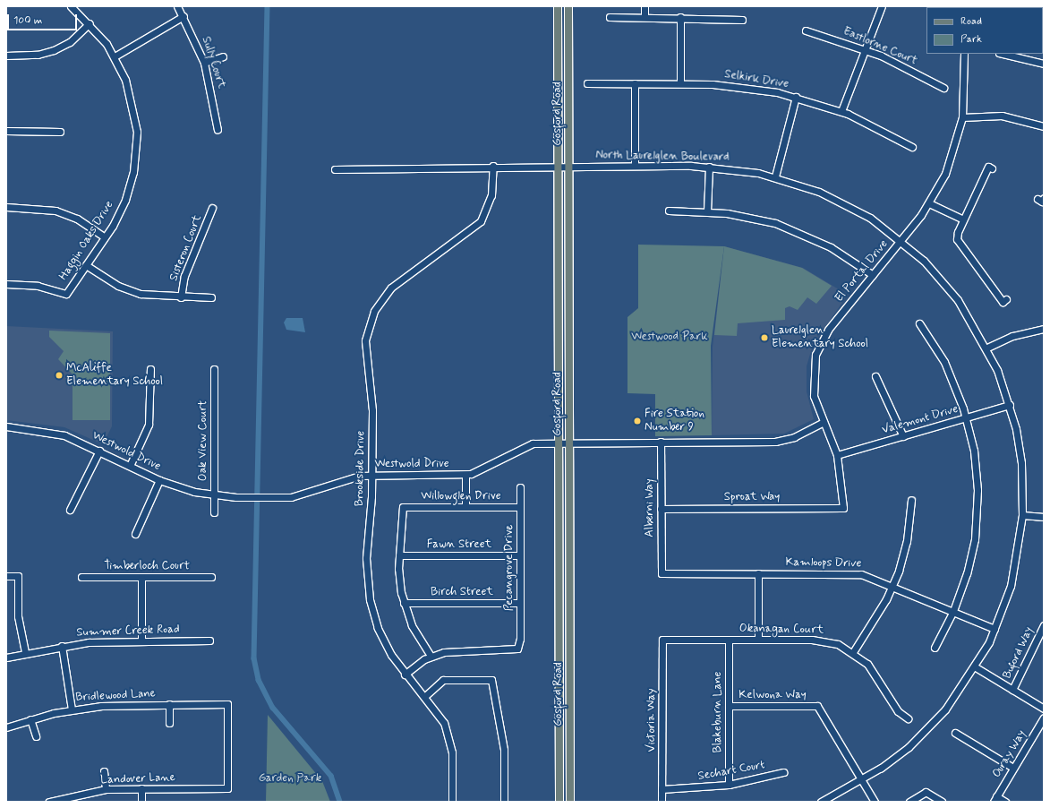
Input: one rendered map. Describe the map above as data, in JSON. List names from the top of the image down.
{
  "streets": {
    "main road": ["Gosford Road"],
    "street": [
      "Eastlorne Court",
      "Sully Court",
      "Selkirk Drive",
      "North Laurelglen Boulevard",
      "Haggin Oaks Drive",
      "Sisteron Court",
      "El Portal Drive",
      "Valemont Drive",
      "Oak View Court",
      "Westwold Drive",
      "Brookside Drive",
      "Willowglen Drive",
      "Sproat Way",
      "Alberni Way",
      "Fawn Street",
      "Kamloops Drive",
      "Timberloch Court",
      "Pecangrove Drive",
      "Birch Street",
      "Okanagan Court",
      "Summer Creek Road",
      "Buford Way",
      "Kelwona Way",
      "Bridlewood Lane",
      "Blakeburn Lane",
      "Victoria Way",
      "Ouray Way",
      "Sechart Court",
      "Landover Lane"
    ]
  },
  "crossings": [
    ["Gosford Road", "North Laurelglen Boulevard"],
    ["Gosford Road", "Westwold Drive"],
    ["North Laurelglen Boulevard", "El Portal Drive"],
    ["North Laurelglen Boulevard", "Valemont Drive"],
    ["North Laurelglen Boulevard", "Brookside Drive"],
    ["North Laurelglen Boulevard", "Kamloops Drive"],
    ["North Laurelglen Boulevard", "Kelwona Way"],
    ["El Portal Drive", "Valemont Drive"],
    ["El Portal Drive", "Westwold Drive"],
    ["El Portal Drive", "Sproat Way"],
    ["Oak View Court", "Westwold Drive"],
    ["Westwold Drive", "Brookside Drive"],
    ["Westwold Drive", "Alberni Way"],
    ["Willowglen Drive", "Fawn Street"],
    ["Willowglen Drive", "Pecangrove Drive"],
    ["Sproat Way", "Alberni Way"],
    ["Alberni Way", "Kamloops Drive"],
    ["Fawn Street", "Pecangrove Drive"],
    ["Pecangrove Drive", "Birch Street"],
    ["Okanagan Court", "Blakeburn Lane"],
    ["Okanagan Court", "Victoria Way"],
    ["Kelwona Way", "Blakeburn Lane"],
    ["Bridlewood Lane", "Landover Lane"],
    ["Blakeburn Lane", "Sechart Court"],
    ["Victoria Way", "Sechart Court"]
  ],
  "parks": ["Westwood Park", "Garden Park"],
  "places": ["Laurelglen Elementary School", "McAliffe Elementary School", "Fire Station Number 9"],
  "legend": ["Road", "Park"],
  "scale_bar": "100 m"
}
